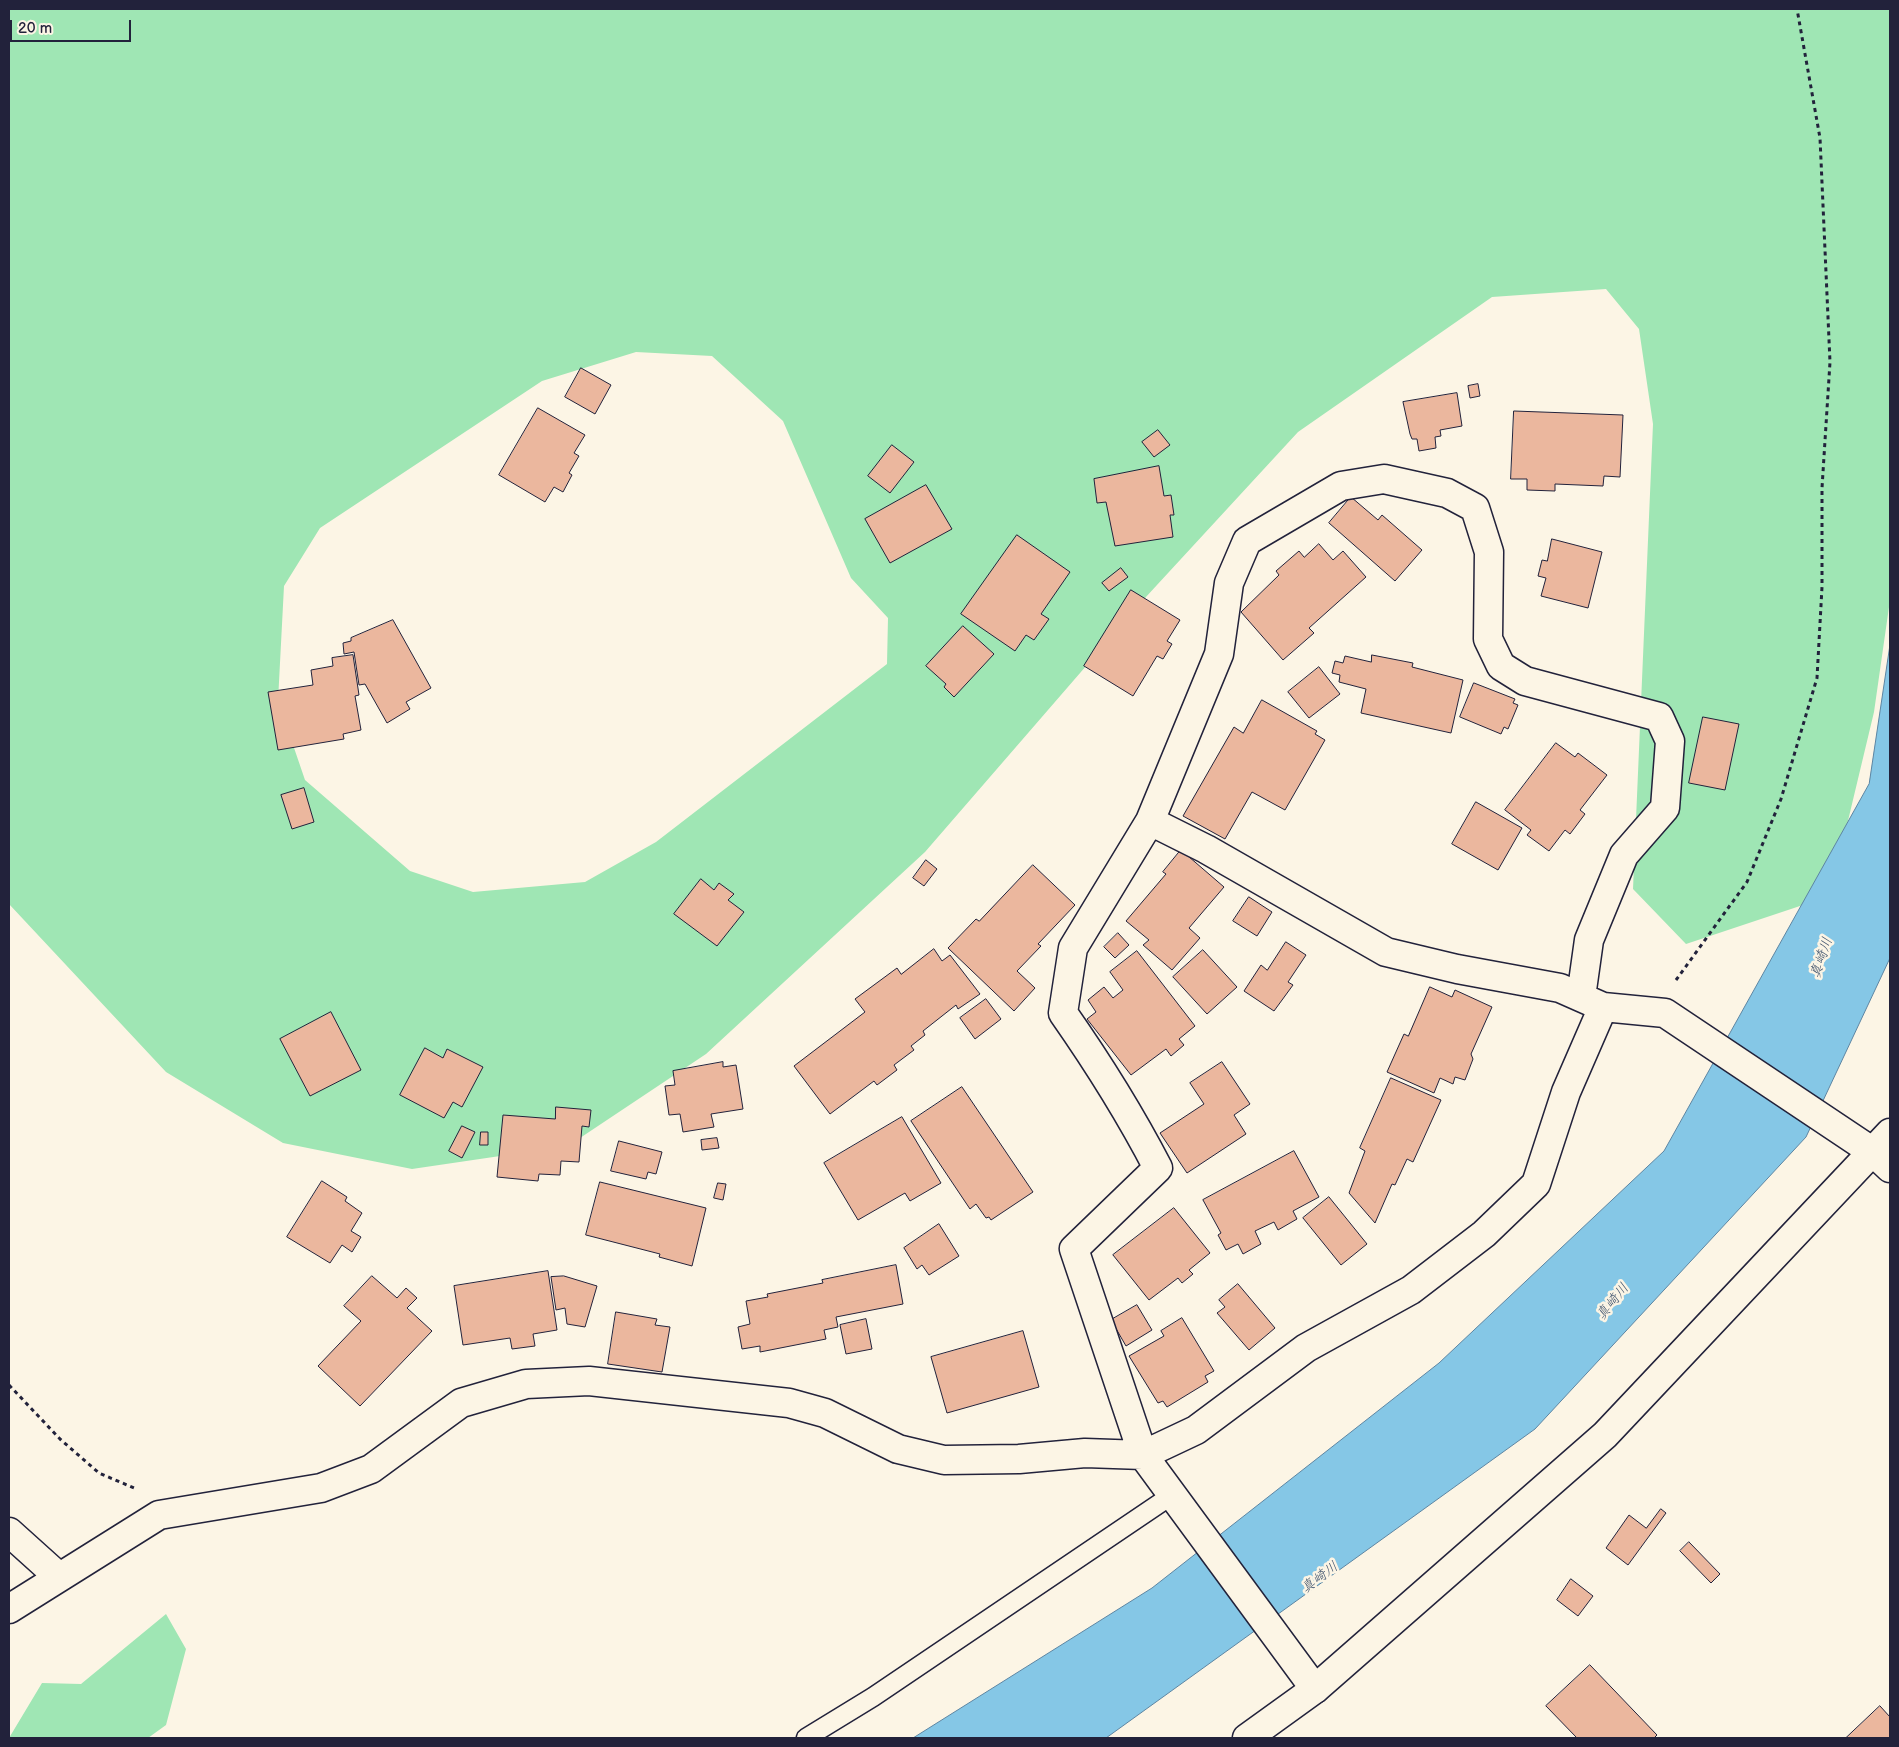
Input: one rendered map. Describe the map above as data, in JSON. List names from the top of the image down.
{
  "water": ["真崎川"],
  "scale_bar": "20 m"
}
